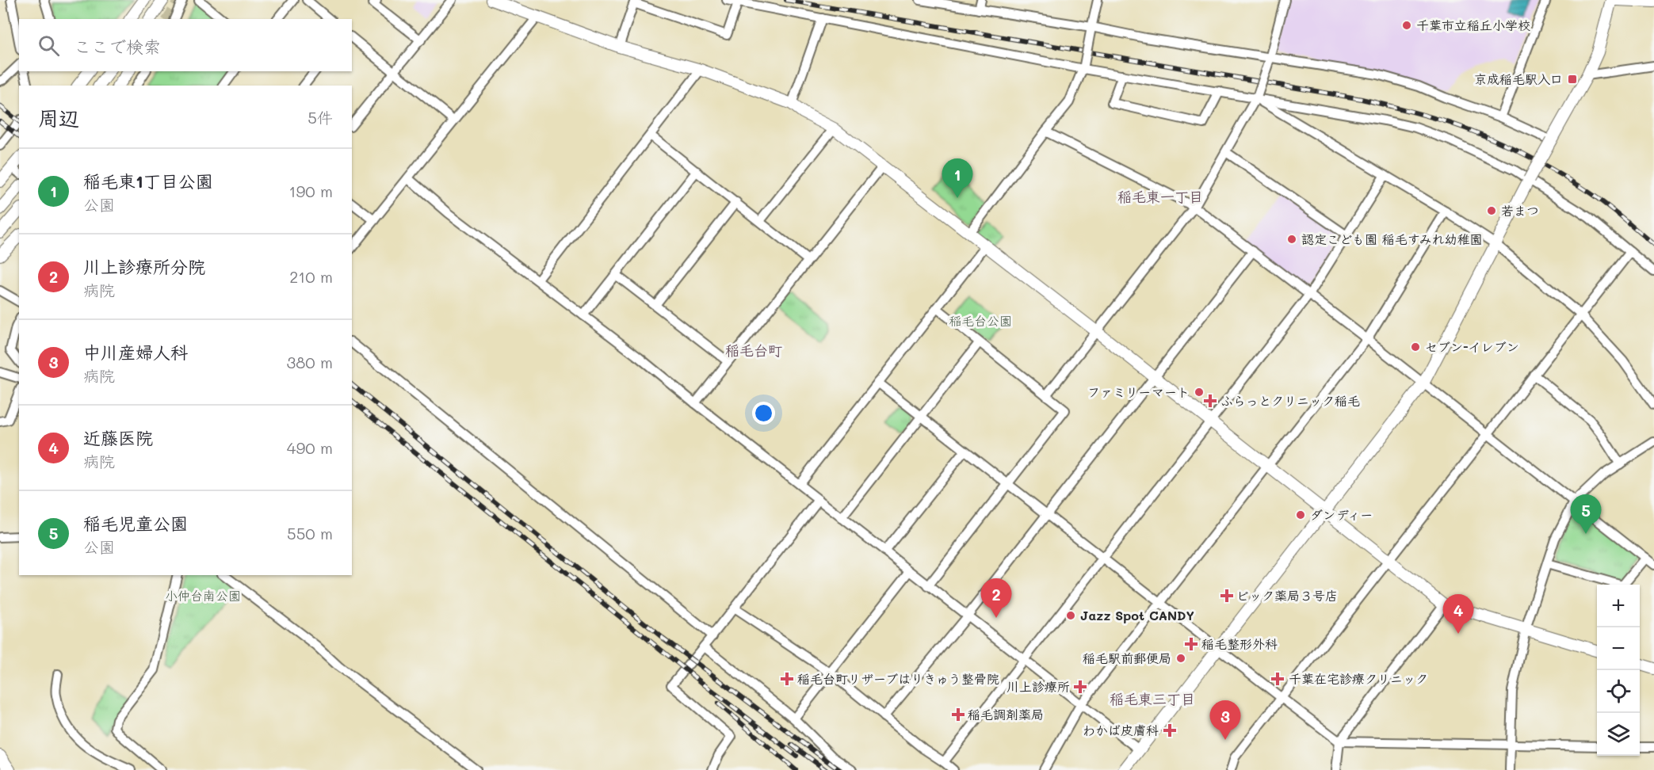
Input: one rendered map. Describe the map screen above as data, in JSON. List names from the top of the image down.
{
  "districts": ["稲毛東一丁目", "稲毛台町", "稲毛東三丁目"],
  "parks": ["稲毛台公園", "小仲台南公園"],
  "places": {
    "other": [
      "千葉市立稲丘小学校",
      "若まつ",
      "認定こども園 稲毛すみれ幼稚園",
      "セブン-イレブン",
      "ファミリーマート",
      "ダンディー",
      "Jazz Spot CANDY",
      "稲毛駅前郵便局"
    ],
    "transit": ["京成稲毛駅入口"],
    "health": [
      "ふらっとクリニック稲毛",
      "ビック薬局３号店",
      "稲毛整形外科",
      "稲毛台町リザーブはりきゅう整骨院",
      "千葉在宅診療クリニック",
      "川上診療所",
      "稲毛調剤薬局",
      "わかば皮膚科"
    ]
  },
  "page": {
    "search": "ここで検索",
    "heading": ["周辺", "5件"],
    "list": [
      {
        "mark": "1",
        "name": "稲毛東1丁目公園",
        "note": "公園",
        "value": "190 m"
      },
      {
        "mark": "2",
        "name": "川上診療所分院",
        "note": "病院",
        "value": "210 m"
      },
      {
        "mark": "3",
        "name": "中川産婦人科",
        "note": "病院",
        "value": "380 m"
      },
      {
        "mark": "4",
        "name": "近藤医院",
        "note": "病院",
        "value": "490 m"
      },
      {
        "mark": "5",
        "name": "稲毛児童公園",
        "note": "公園",
        "value": "550 m"
      }
    ],
    "pins": [
      "1",
      "5",
      "2",
      "4",
      "3"
    ],
    "map_buttons": ["+", "−"]
  }
}
